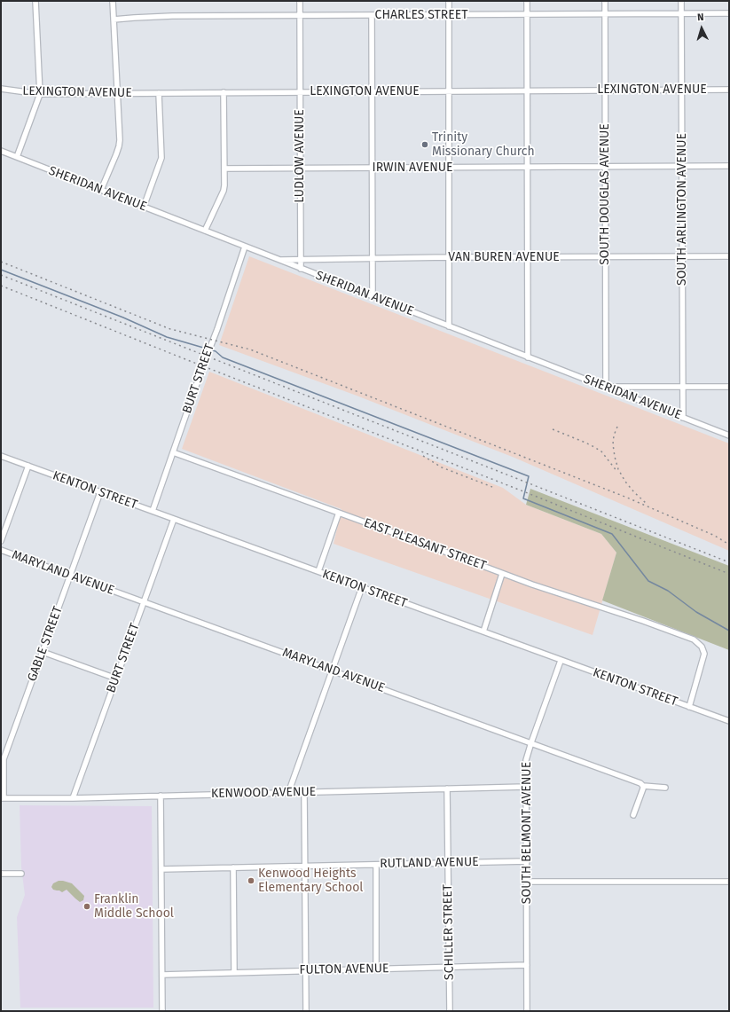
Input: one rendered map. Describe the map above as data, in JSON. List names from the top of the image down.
{
  "streets": {
    "street": [
      "CHARLES STREET",
      "LEXINGTON AVENUE",
      "LUDLOW AVENUE",
      "IRWIN AVENUE",
      "SHERIDAN AVENUE",
      "SOUTH DOUGLAS AVENUE",
      "SOUTH ARLINGTON AVENUE",
      "VAN BUREN AVENUE",
      "BURT STREET",
      "KENTON STREET",
      "EAST PLEASANT STREET",
      "MARYLAND AVENUE",
      "GABLE STREET",
      "KENWOOD AVENUE",
      "SOUTH BELMONT AVENUE",
      "RUTLAND AVENUE",
      "SCHILLER STREET",
      "FULTON AVENUE"
    ]
  },
  "crossings": [
    ["CHARLES STREET", "LUDLOW AVENUE"],
    ["CHARLES STREET", "SOUTH DOUGLAS AVENUE"],
    ["CHARLES STREET", "SOUTH ARLINGTON AVENUE"],
    ["LEXINGTON AVENUE", "LUDLOW AVENUE"],
    ["LEXINGTON AVENUE", "SOUTH DOUGLAS AVENUE"],
    ["LEXINGTON AVENUE", "SOUTH ARLINGTON AVENUE"],
    ["LUDLOW AVENUE", "IRWIN AVENUE"],
    ["LUDLOW AVENUE", "SHERIDAN AVENUE"],
    ["LUDLOW AVENUE", "VAN BUREN AVENUE"],
    ["IRWIN AVENUE", "SOUTH DOUGLAS AVENUE"],
    ["IRWIN AVENUE", "SOUTH ARLINGTON AVENUE"],
    ["SHERIDAN AVENUE", "SOUTH DOUGLAS AVENUE"],
    ["SHERIDAN AVENUE", "SOUTH ARLINGTON AVENUE"],
    ["SHERIDAN AVENUE", "VAN BUREN AVENUE"],
    ["SHERIDAN AVENUE", "BURT STREET"],
    ["SOUTH DOUGLAS AVENUE", "VAN BUREN AVENUE"],
    ["SOUTH ARLINGTON AVENUE", "VAN BUREN AVENUE"],
    ["BURT STREET", "KENTON STREET"],
    ["BURT STREET", "EAST PLEASANT STREET"],
    ["BURT STREET", "MARYLAND AVENUE"],
    ["BURT STREET", "KENWOOD AVENUE"],
    ["KENTON STREET", "EAST PLEASANT STREET"],
    ["KENTON STREET", "GABLE STREET"],
    ["KENTON STREET", "SOUTH BELMONT AVENUE"],
    ["MARYLAND AVENUE", "GABLE STREET"],
    ["MARYLAND AVENUE", "SOUTH BELMONT AVENUE"],
    ["GABLE STREET", "KENWOOD AVENUE"],
    ["KENWOOD AVENUE", "SOUTH BELMONT AVENUE"],
    ["KENWOOD AVENUE", "SCHILLER STREET"],
    ["SOUTH BELMONT AVENUE", "RUTLAND AVENUE"],
    ["SOUTH BELMONT AVENUE", "FULTON AVENUE"],
    ["RUTLAND AVENUE", "SCHILLER STREET"],
    ["SCHILLER STREET", "FULTON AVENUE"]
  ],
  "places": ["Trinity Missionary Church", "Kenwood Heights Elementary School", "Franklin Middle School"],
  "north": "top"
}
